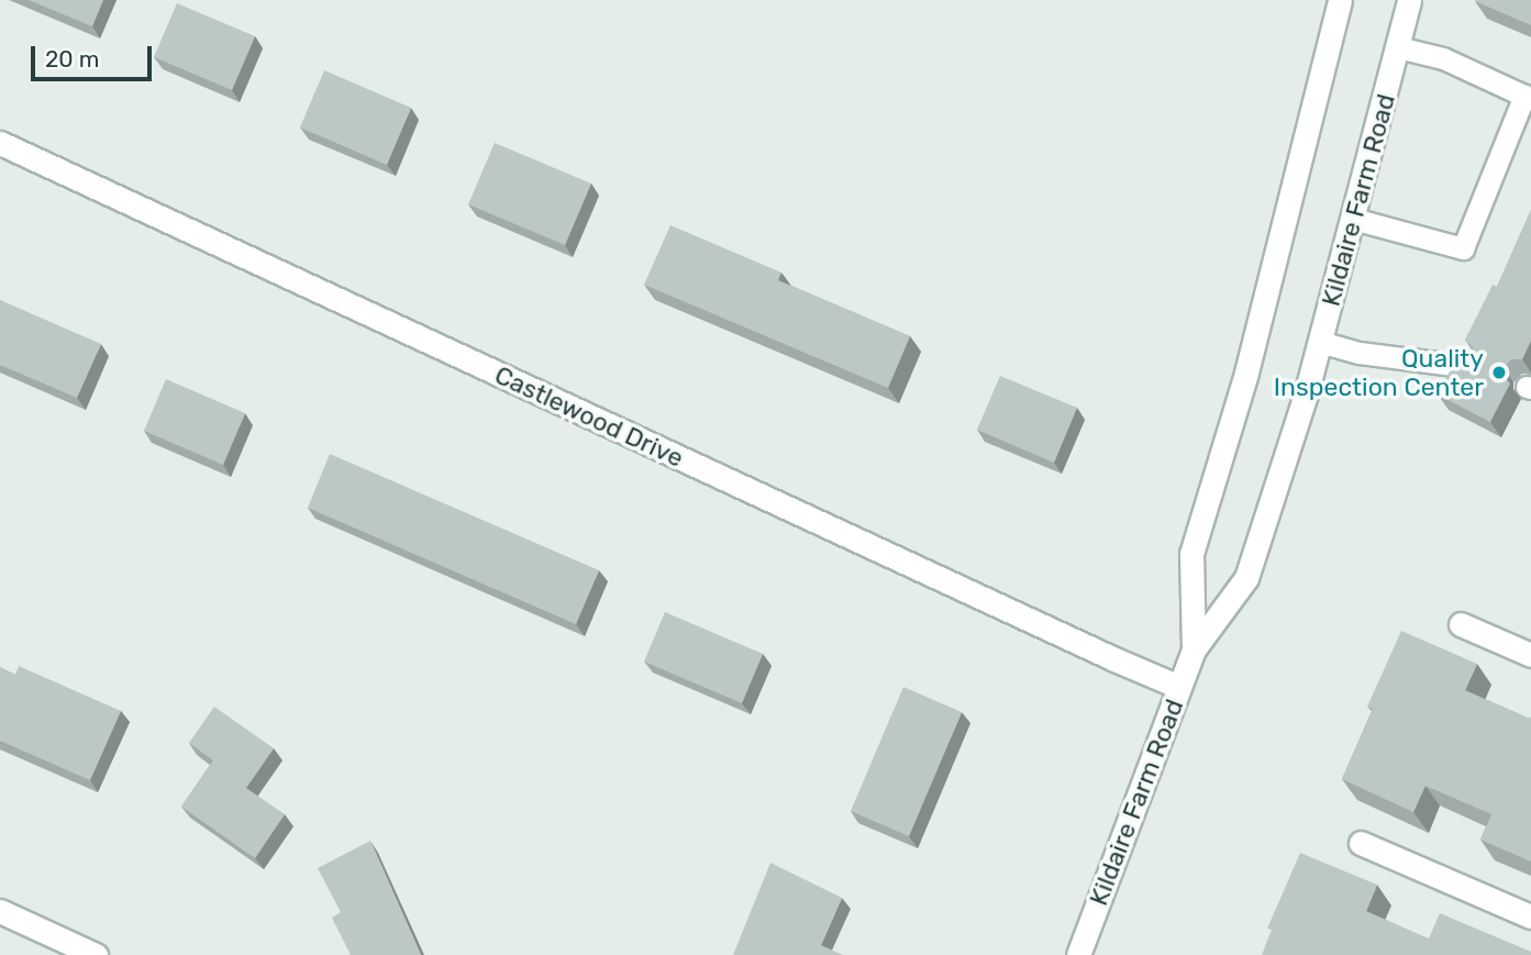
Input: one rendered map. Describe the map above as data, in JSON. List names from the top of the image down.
{
  "streets": {
    "main road": ["Kildaire Farm Road", "Castlewood Drive"]
  },
  "crossings": [
    ["Kildaire Farm Road", "Castlewood Drive"]
  ],
  "places": ["Quality Inspection Center"],
  "scale_bar": "20 m"
}
